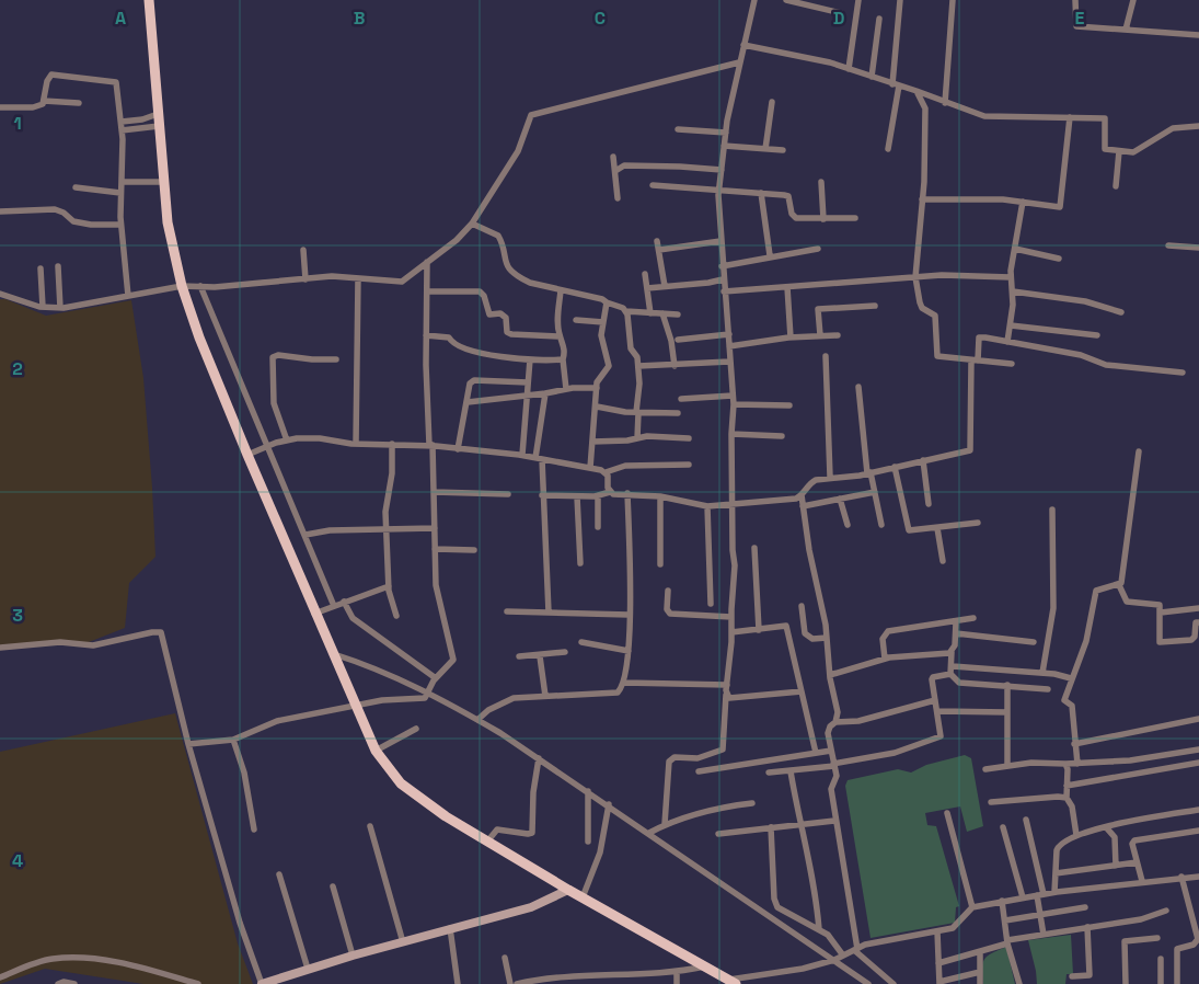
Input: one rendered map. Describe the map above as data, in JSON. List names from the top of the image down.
{
  "grid": {
    "columns": [
      "A",
      "B",
      "C",
      "D",
      "E"
    ],
    "rows": [
      "1",
      "2",
      "3",
      "4"
    ]
  }
}
